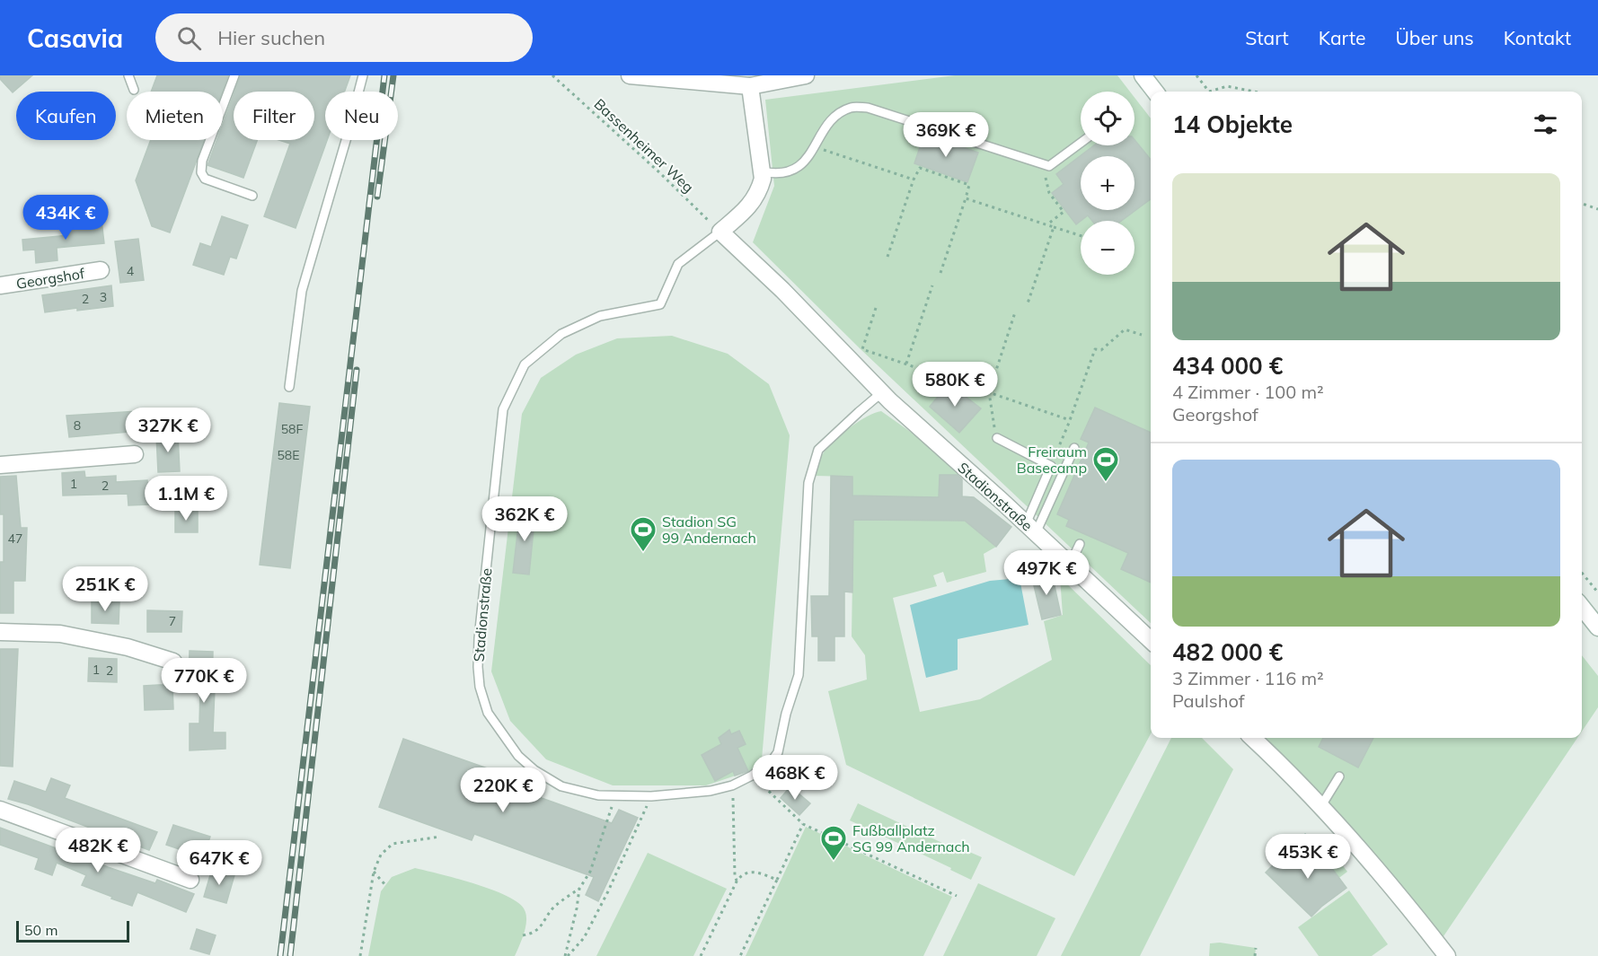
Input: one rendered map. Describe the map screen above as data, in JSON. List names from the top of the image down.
{
  "streets": {
    "street": ["Georgshof", "Stadionstraße"],
    "path": ["Bassenheimer Weg"]
  },
  "crossings": [
    ["Bassenheimer Weg", "Stadionstraße"]
  ],
  "places": {
    "sports": ["Freiraum Basecamp", "Stadion SG 99 Andernach", "Fußballplatz SG 99 Andernach"]
  },
  "house_numbers": [
    "4",
    "3",
    "2",
    "8",
    "58F",
    "58E",
    "1",
    "2",
    "47",
    "7",
    "1",
    "2"
  ],
  "scale_bar": "50 m",
  "page": {
    "header": "Casavia",
    "search": "Hier suchen",
    "nav": [
      "Start",
      "Karte",
      "Über uns",
      "Kontakt"
    ],
    "map_buttons": ["+", "−"],
    "chip": [
      "Kaufen",
      "Mieten",
      "Filter",
      "Neu"
    ],
    "heading": "14 Objekte",
    "price": [
      "369K €",
      "434K €",
      "580K €",
      "327K €",
      "1.1M €",
      "362K €",
      "497K €",
      "251K €",
      "770K €",
      "468K €",
      "220K €",
      "482K €",
      "453K €",
      "647K €"
    ],
    "list": [
      {
        "name": "434 000 €",
        "note": "4 Zimmer · 100 m² · Georgshof"
      },
      {
        "name": "482 000 €",
        "note": "3 Zimmer · 116 m² · Paulshof"
      }
    ],
    "scale": "50 m"
  }
}
